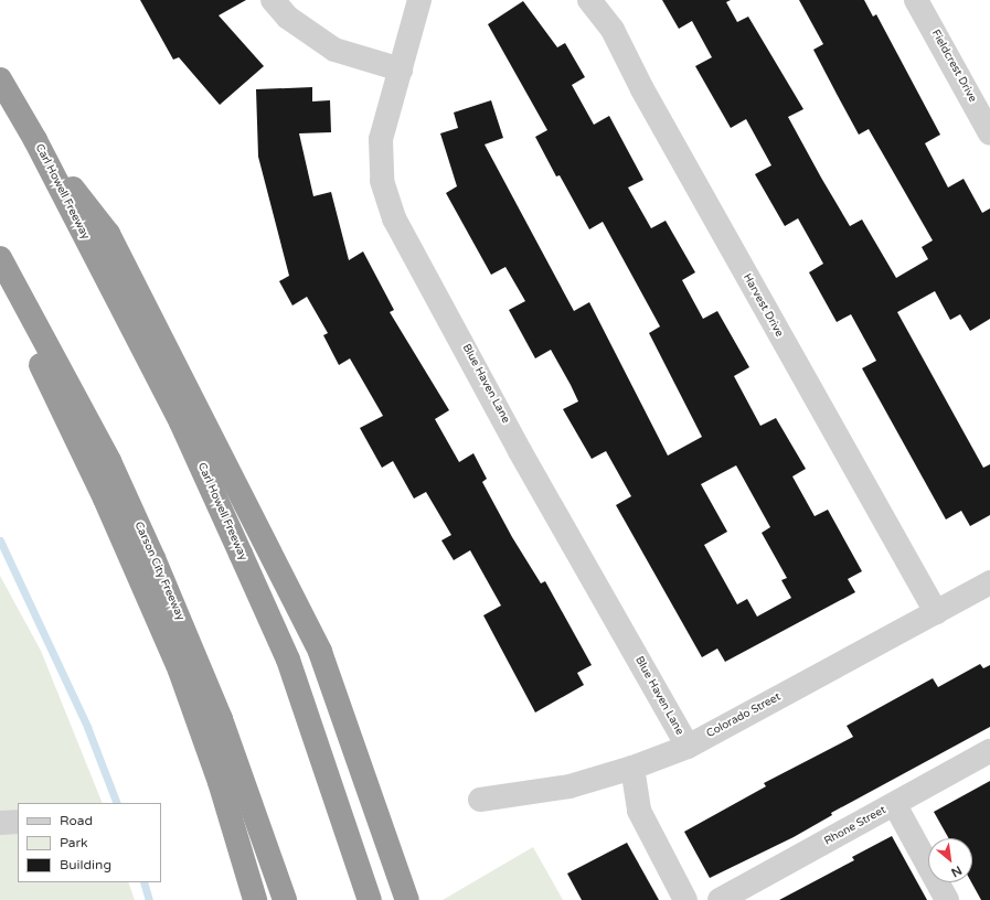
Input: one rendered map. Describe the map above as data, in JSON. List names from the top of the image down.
{
  "streets": {
    "highway": ["Carl Howell Freeway", "Carson City Freeway"],
    "street": [
      "Fieldcrest Drive",
      "Harvest Drive",
      "Blue Haven Lane",
      "Colorado Street",
      "Rhone Street"
    ]
  },
  "crossings": [
    ["Harvest Drive", "Colorado Street"],
    ["Blue Haven Lane", "Colorado Street"]
  ],
  "legend": ["Road", "Park", "Building"],
  "north": "bottom right"
}
